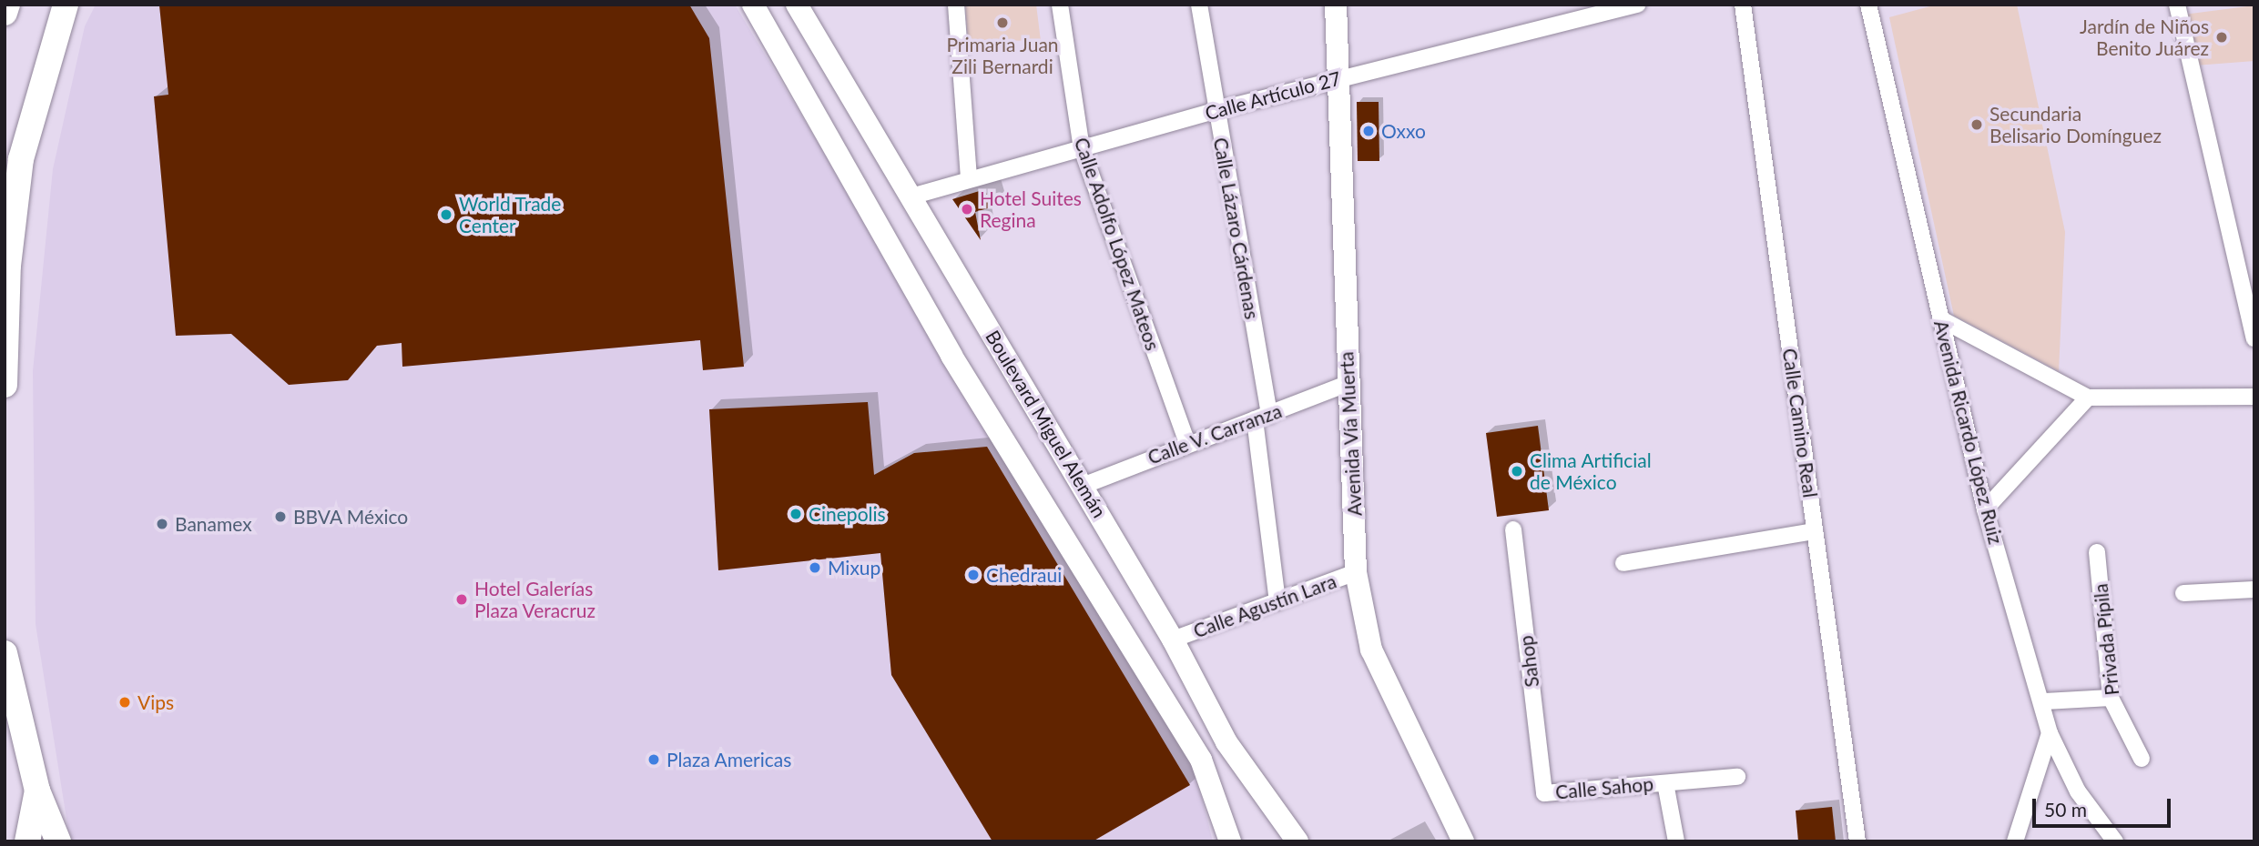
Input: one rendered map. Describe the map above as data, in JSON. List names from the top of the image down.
{
  "streets": {
    "main road": ["Boulevard Miguel Alemán", "Avenida Vía Muerta"],
    "street": [
      "Calle Artículo 27",
      "Calle Lázaro Cárdenas",
      "Calle Adolfo López Mateos",
      "Calle Camino Real",
      "Avenida Ricardo López Ruiz",
      "Calle V. Carranza",
      "Calle Agustín Lara",
      "Privada Pípila",
      "Sahop",
      "Calle Sahop"
    ]
  },
  "crossings": [
    ["Calle Artículo 27", "Calle Lázaro Cárdenas"],
    ["Calle Artículo 27", "Calle Adolfo López Mateos"],
    ["Calle Artículo 27", "Boulevard Miguel Alemán"],
    ["Calle Artículo 27", "Avenida Vía Muerta"],
    ["Calle Lázaro Cárdenas", "Calle V. Carranza"],
    ["Calle Lázaro Cárdenas", "Calle Agustín Lara"],
    ["Calle Adolfo López Mateos", "Calle V. Carranza"],
    ["Boulevard Miguel Alemán", "Calle V. Carranza"],
    ["Boulevard Miguel Alemán", "Calle Agustín Lara"],
    ["Calle V. Carranza", "Avenida Vía Muerta"],
    ["Avenida Vía Muerta", "Calle Agustín Lara"],
    ["Sahop", "Calle Sahop"]
  ],
  "places": [
    "Primaria Juan Zili Bernardi",
    "Jardín de Niños Benito Juárez",
    "Secundaria Belisario Domínguez",
    "Oxxo",
    "Hotel Suites Regina",
    "World Trade Center",
    "Clima Artificial de México",
    "Cinepolis",
    "BBVA México",
    "Banamex",
    "Mixup",
    "Chedraui",
    "Hotel Galerías Plaza Veracruz",
    "Vips",
    "Plaza Americas"
  ],
  "scale_bar": "50 m"
}
